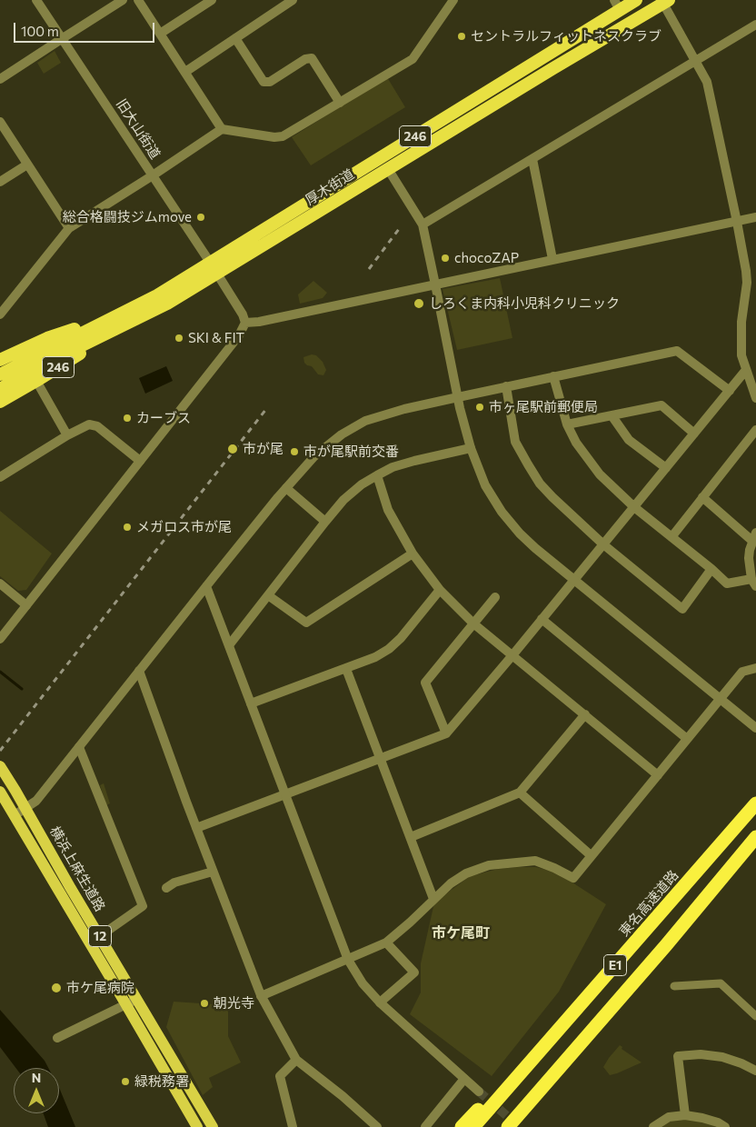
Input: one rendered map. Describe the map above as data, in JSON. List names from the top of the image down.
{
  "streets": {
    "highway": [
      "246",
      "厚木街道",
      "東名高速道路",
      "E1"
    ],
    "main road": ["横浜上麻生道路", "12"],
    "street": ["旧大山街道"]
  },
  "crossings": [
    ["旧大山街道", "厚木街道"],
    ["246", "厚木街道"]
  ],
  "districts": ["市ケ尾町"],
  "places": [
    "セントラルフィットネスクラブ",
    "総合格闘技ジムmove",
    "chocoZAP",
    "しろくま内科小児科クリニック",
    "SKI & FIT",
    "市ヶ尾駅前郵便局",
    "カーブス",
    "市が尾",
    "市が尾駅前交番",
    "メガロス市が尾",
    "市ケ尾病院",
    "朝光寺",
    "緑税務署"
  ],
  "scale_bar": "100 m",
  "north": "top"
}
